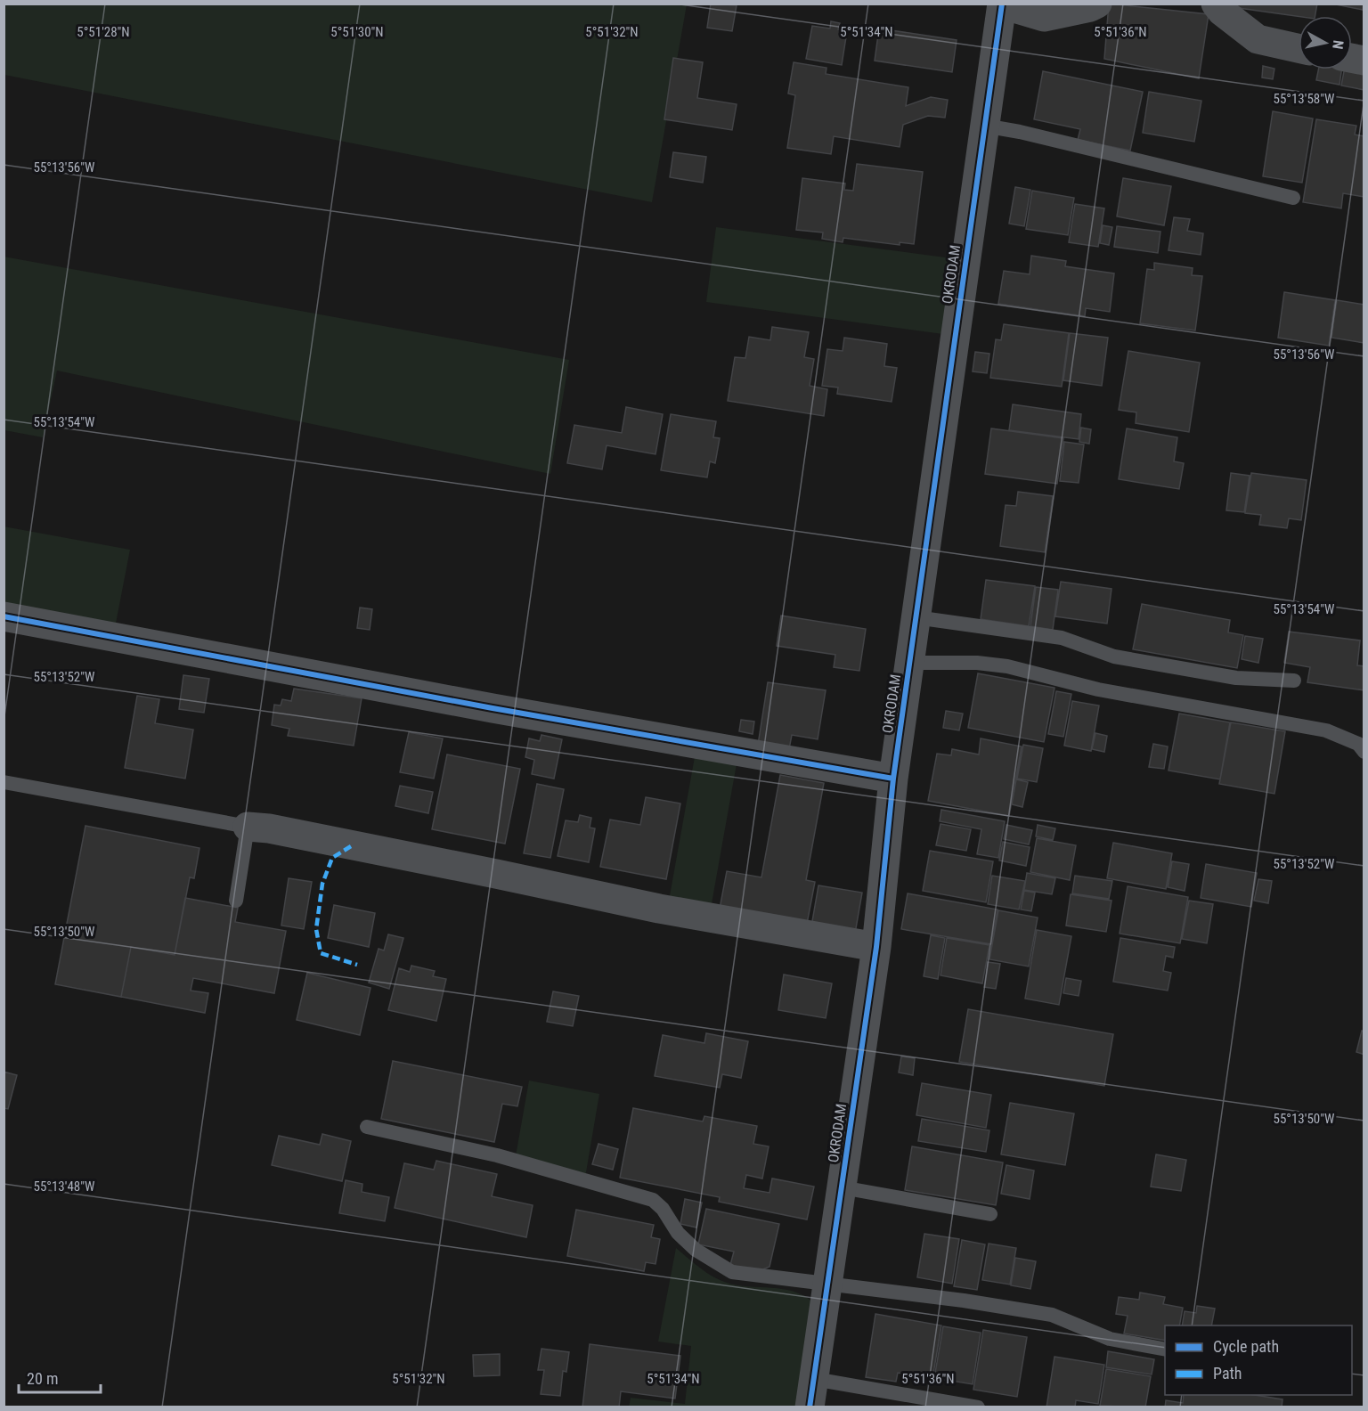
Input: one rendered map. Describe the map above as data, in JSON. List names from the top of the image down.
{
  "streets": {
    "street": ["OKRODAM"]
  },
  "legend": ["Cycle path", "Path"],
  "scale_bar": "20 m",
  "north": "right",
  "coordinates": [
    "5°51'28\"N",
    "5°51'30\"N",
    "5°51'32\"N",
    "5°51'34\"N",
    "5°51'36\"N",
    "55°13'58\"W",
    "55°13'56\"W",
    "55°13'54\"W",
    "55°13'52\"W",
    "55°13'50\"W",
    "55°13'48\"W"
  ]
}
